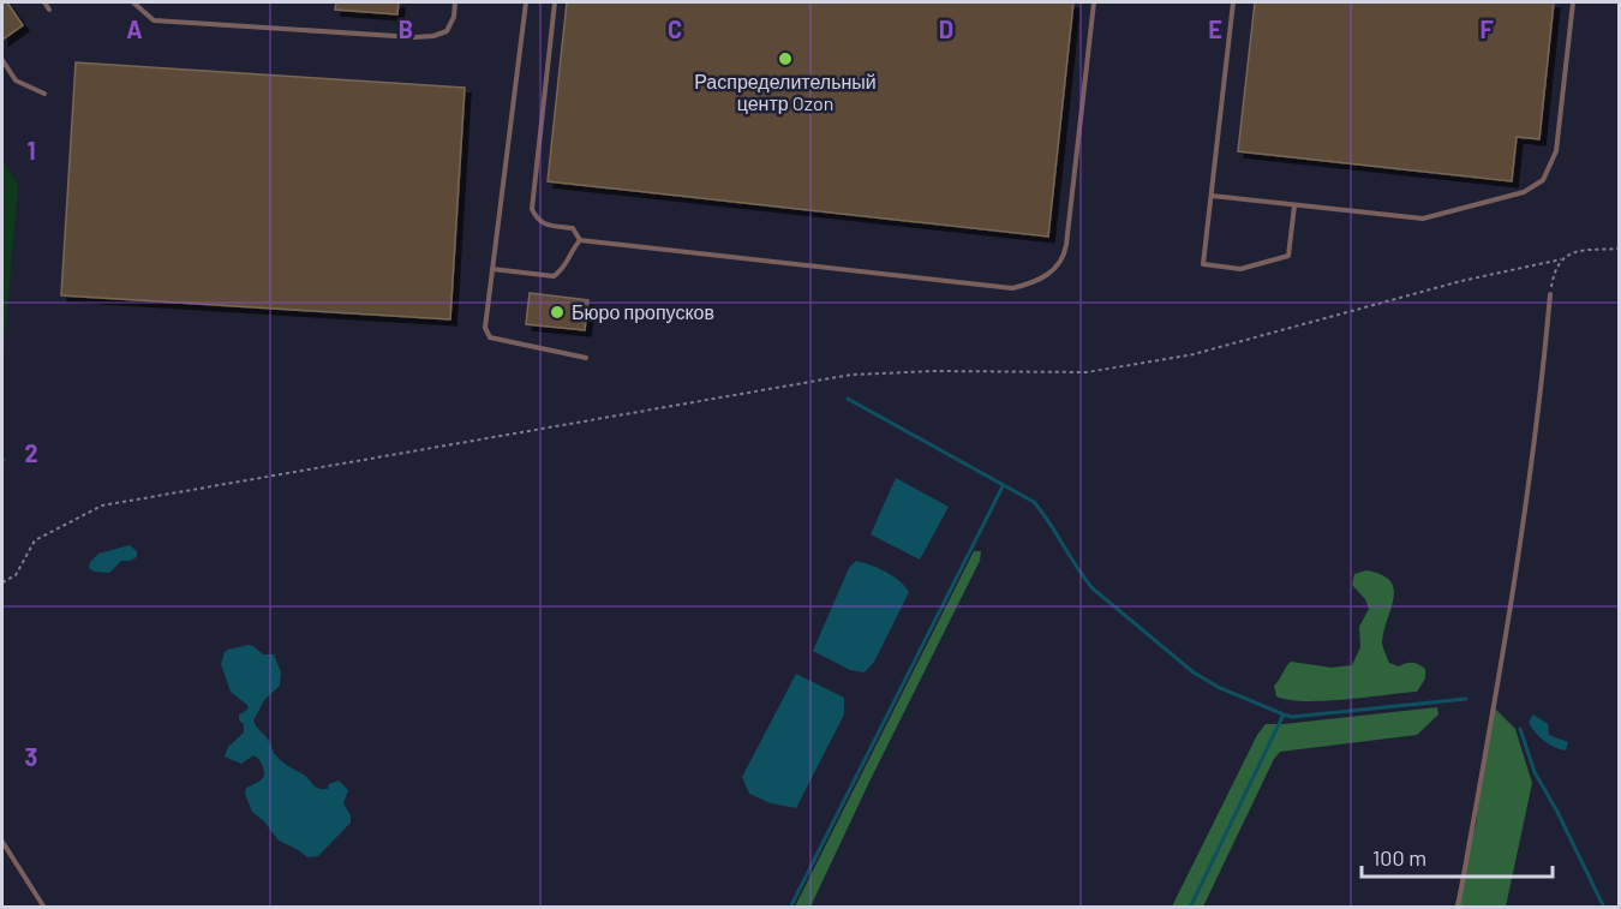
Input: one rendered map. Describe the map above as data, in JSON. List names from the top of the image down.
{
  "places": ["Распределительный центр Ozon", "Бюро пропусков"],
  "scale_bar": "100 m",
  "grid": {
    "columns": [
      "A",
      "B",
      "C",
      "D",
      "E",
      "F"
    ],
    "rows": ["1", "2", "3"]
  }
}
